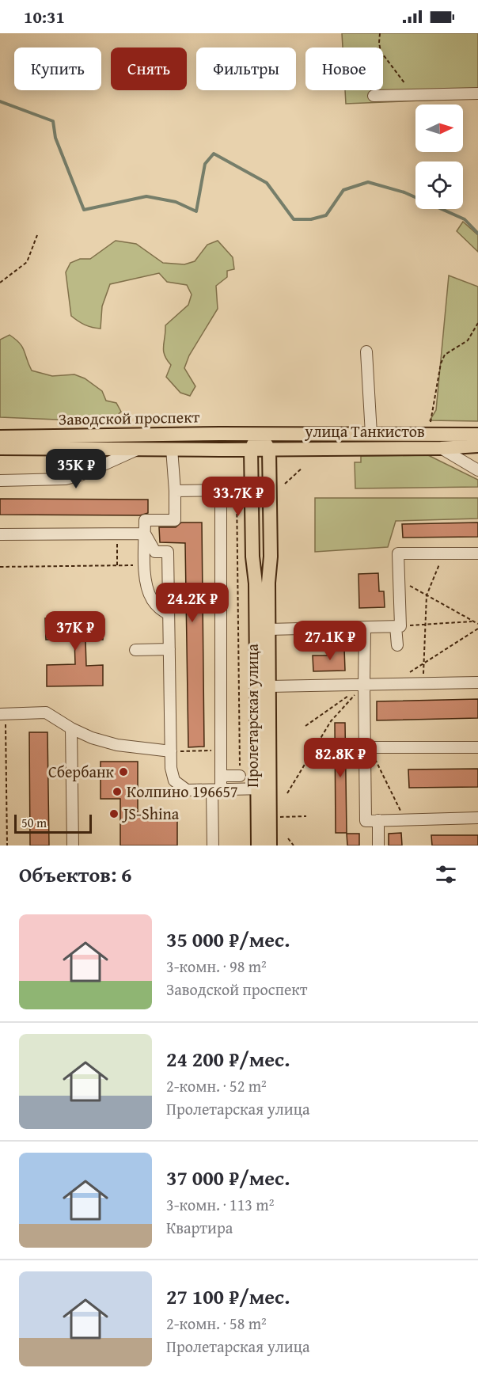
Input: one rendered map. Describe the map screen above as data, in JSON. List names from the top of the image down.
{
  "streets": {
    "main road": ["Заводской проспект", "улица Танкистов", "Пролетарская улица"]
  },
  "crossings": [
    ["Заводской проспект", "улица Танкистов"],
    ["Заводской проспект", "Пролетарская улица"],
    ["улица Танкистов", "Пролетарская улица"]
  ],
  "places": ["Сбербанк", "Колпино 196657", "JS-Shina"],
  "scale_bar": "50 m",
  "north": "right",
  "page": {
    "status": "10:31",
    "chip": [
      "Купить",
      "Снять",
      "Фильтры",
      "Новое"
    ],
    "price": [
      "35K ₽",
      "33.7K ₽",
      "24.2K ₽",
      "37K ₽",
      "27.1K ₽",
      "82.8K ₽"
    ],
    "scale": "50 m",
    "heading": "Объектов: 6",
    "list": [
      {
        "name": "35 000 ₽/мес.",
        "note": "3-комн. · 98 m² · Заводской проспект"
      },
      {
        "name": "24 200 ₽/мес.",
        "note": "2-комн. · 52 m² · Пролетарская улица"
      },
      {
        "name": "37 000 ₽/мес.",
        "note": "3-комн. · 113 m² · Квартира"
      },
      {
        "name": "27 100 ₽/мес.",
        "note": "2-комн. · 58 m² · Пролетарская улица"
      }
    ]
  }
}
